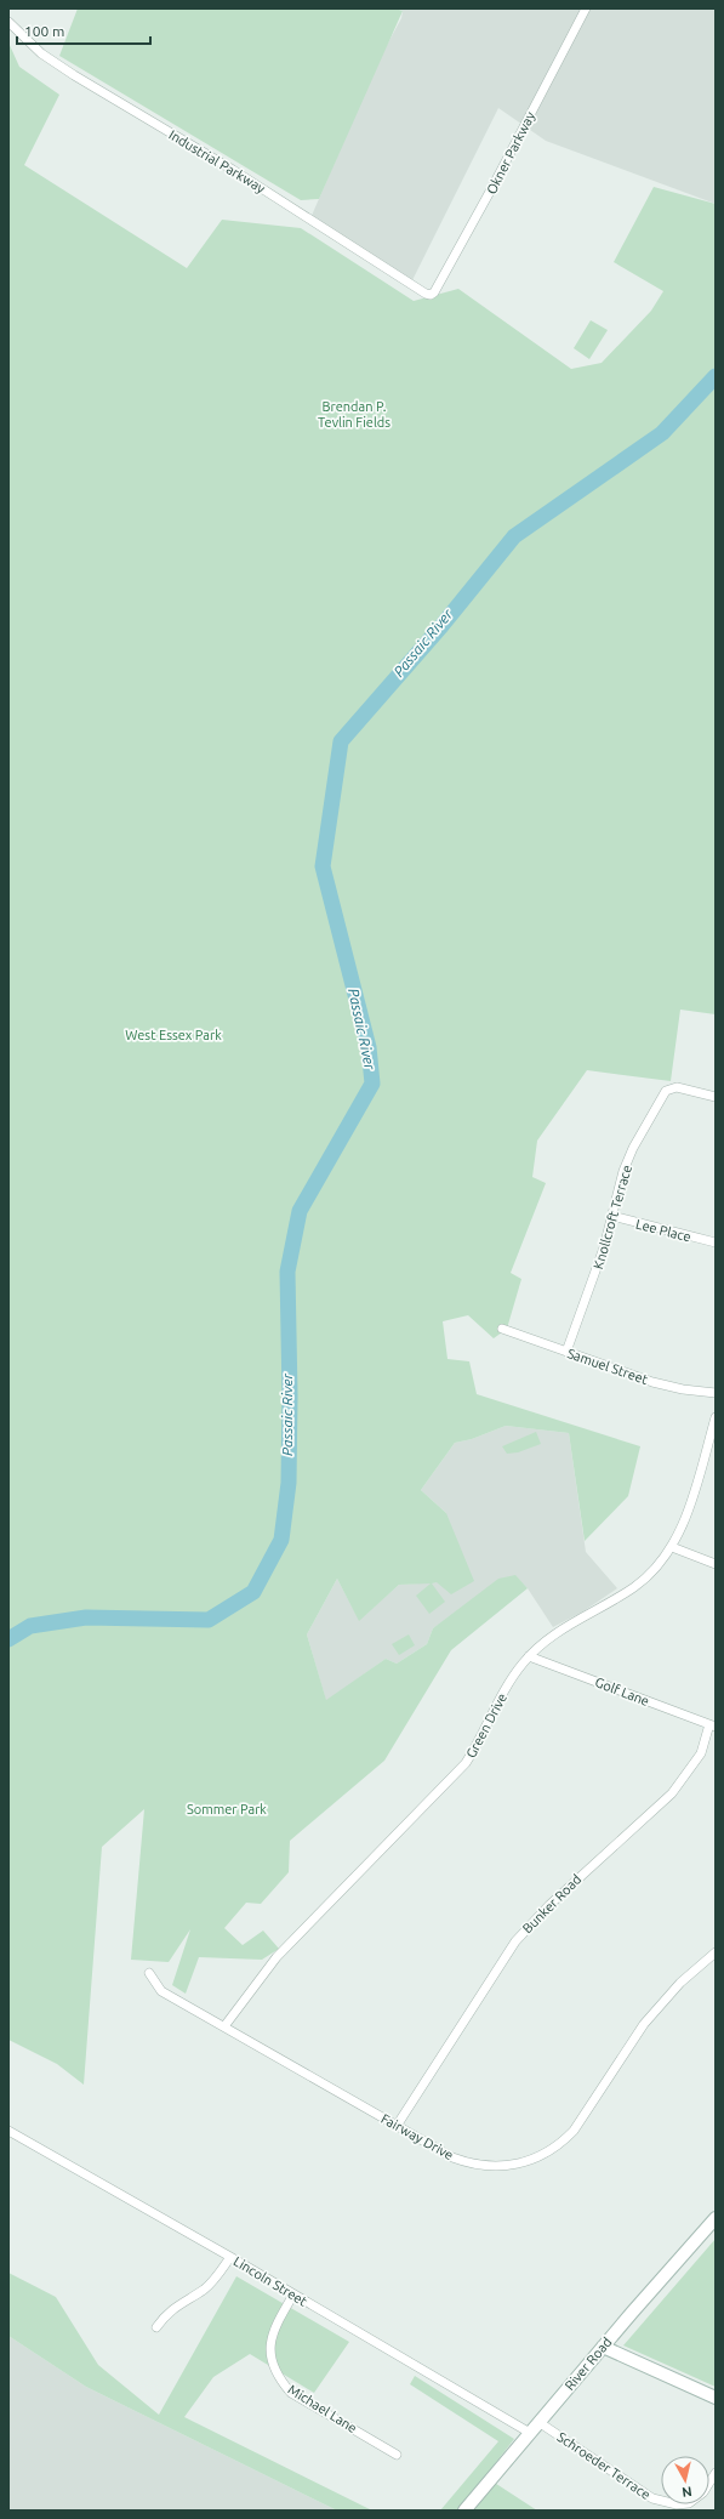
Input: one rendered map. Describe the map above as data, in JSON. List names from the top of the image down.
{
  "streets": {
    "street": [
      "Okner Parkway",
      "Industrial Parkway",
      "Knollcroft Terrace",
      "Lee Place",
      "Samuel Street",
      "Golf Lane",
      "Green Drive",
      "Bunker Road",
      "Fairway Drive",
      "Lincoln Street",
      "River Road",
      "Michael Lane",
      "Schroeder Terrace"
    ]
  },
  "crossings": [
    ["Okner Parkway", "Industrial Parkway"],
    ["Knollcroft Terrace", "Lee Place"],
    ["Knollcroft Terrace", "Samuel Street"],
    ["Golf Lane", "Green Drive"],
    ["Golf Lane", "Bunker Road"],
    ["Green Drive", "Fairway Drive"],
    ["Bunker Road", "Fairway Drive"],
    ["Lincoln Street", "River Road"],
    ["Lincoln Street", "Michael Lane"],
    ["River Road", "Schroeder Terrace"]
  ],
  "water": ["Passaic River"],
  "parks": ["Brendan P. Tevlin Fields", "West Essex Park", "Sommer Park"],
  "scale_bar": "100 m",
  "north": "bottom"
}
